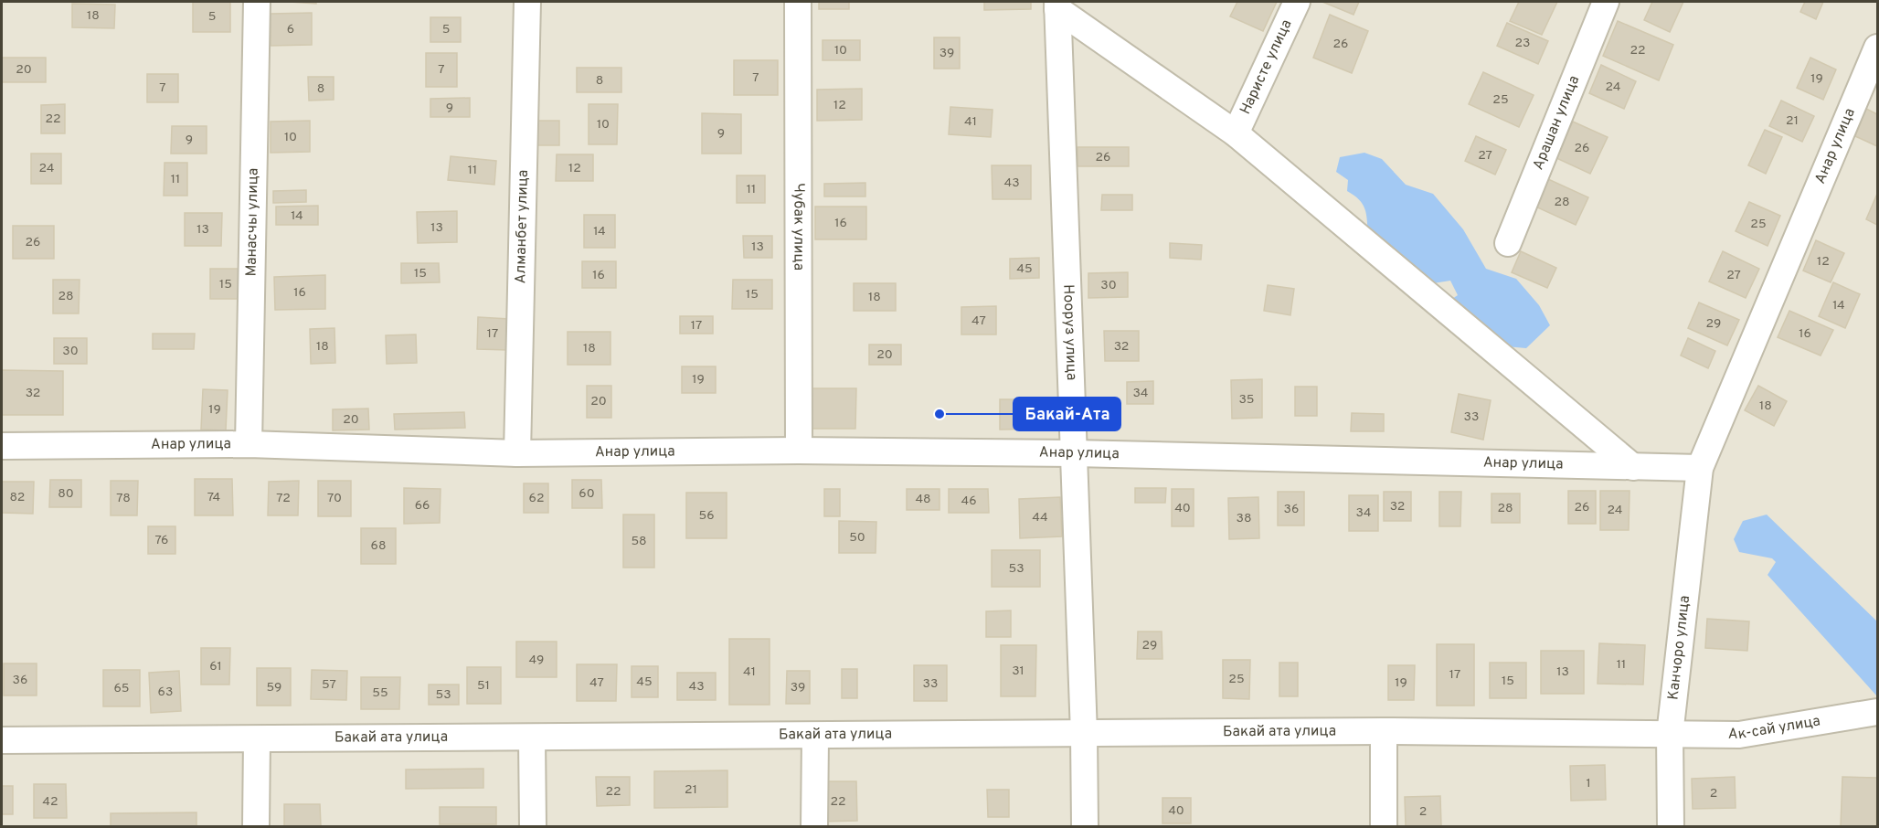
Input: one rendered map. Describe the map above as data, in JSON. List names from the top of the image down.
{
  "streets": {
    "street": [
      "Наристе улица",
      "Арашан улица",
      "Анар улица",
      "Манасчы улица",
      "Чубак улица",
      "Алманбет улица",
      "Нооруз улица",
      "Канчоро улица",
      "Ак-сай улица",
      "Бакай ата улица"
    ]
  },
  "crossings": [
    ["Анар улица", "Манасчы улица"],
    ["Анар улица", "Чубак улица"],
    ["Анар улица", "Алманбет улица"],
    ["Анар улица", "Нооруз улица"],
    ["Анар улица", "Канчоро улица"],
    ["Нооруз улица", "Бакай ата улица"],
    ["Канчоро улица", "Ак-сай улица"],
    ["Канчоро улица", "Бакай ата улица"],
    ["Ак-сай улица", "Бакай ата улица"]
  ],
  "places": ["Бакай-Ата"],
  "house_numbers": [
    "18",
    "5",
    "6",
    "5",
    "23",
    "26",
    "10",
    "22",
    "39",
    "20",
    "7",
    "7",
    "19",
    "8",
    "24",
    "7",
    "8",
    "25",
    "12",
    "9",
    "22",
    "21",
    "41",
    "10",
    "9",
    "10",
    "9",
    "26",
    "27",
    "26",
    "24",
    "12",
    "11",
    "11",
    "43",
    "11",
    "28",
    "14",
    "16",
    "25",
    "13",
    "13",
    "14",
    "26",
    "13",
    "12",
    "45",
    "15",
    "16",
    "27",
    "15",
    "30",
    "16",
    "15",
    "28",
    "18",
    "14",
    "47",
    "29",
    "17",
    "17",
    "16",
    "18",
    "32",
    "18",
    "30",
    "20",
    "19",
    "32",
    "34",
    "35",
    "20",
    "18",
    "19",
    "33",
    "20",
    "80",
    "60",
    "82",
    "74",
    "78",
    "72",
    "70",
    "62",
    "48",
    "46",
    "66",
    "32",
    "26",
    "40",
    "28",
    "36",
    "24",
    "34",
    "56",
    "44",
    "38",
    "50",
    "76",
    "58",
    "68",
    "53",
    "29",
    "49",
    "11",
    "61",
    "31",
    "41",
    "13",
    "17",
    "25",
    "36",
    "15",
    "45",
    "47",
    "19",
    "33",
    "57",
    "51",
    "43",
    "59",
    "39",
    "65",
    "63",
    "55",
    "53",
    "1",
    "21",
    "22",
    "2",
    "42",
    "22",
    "40",
    "2"
  ]
}
